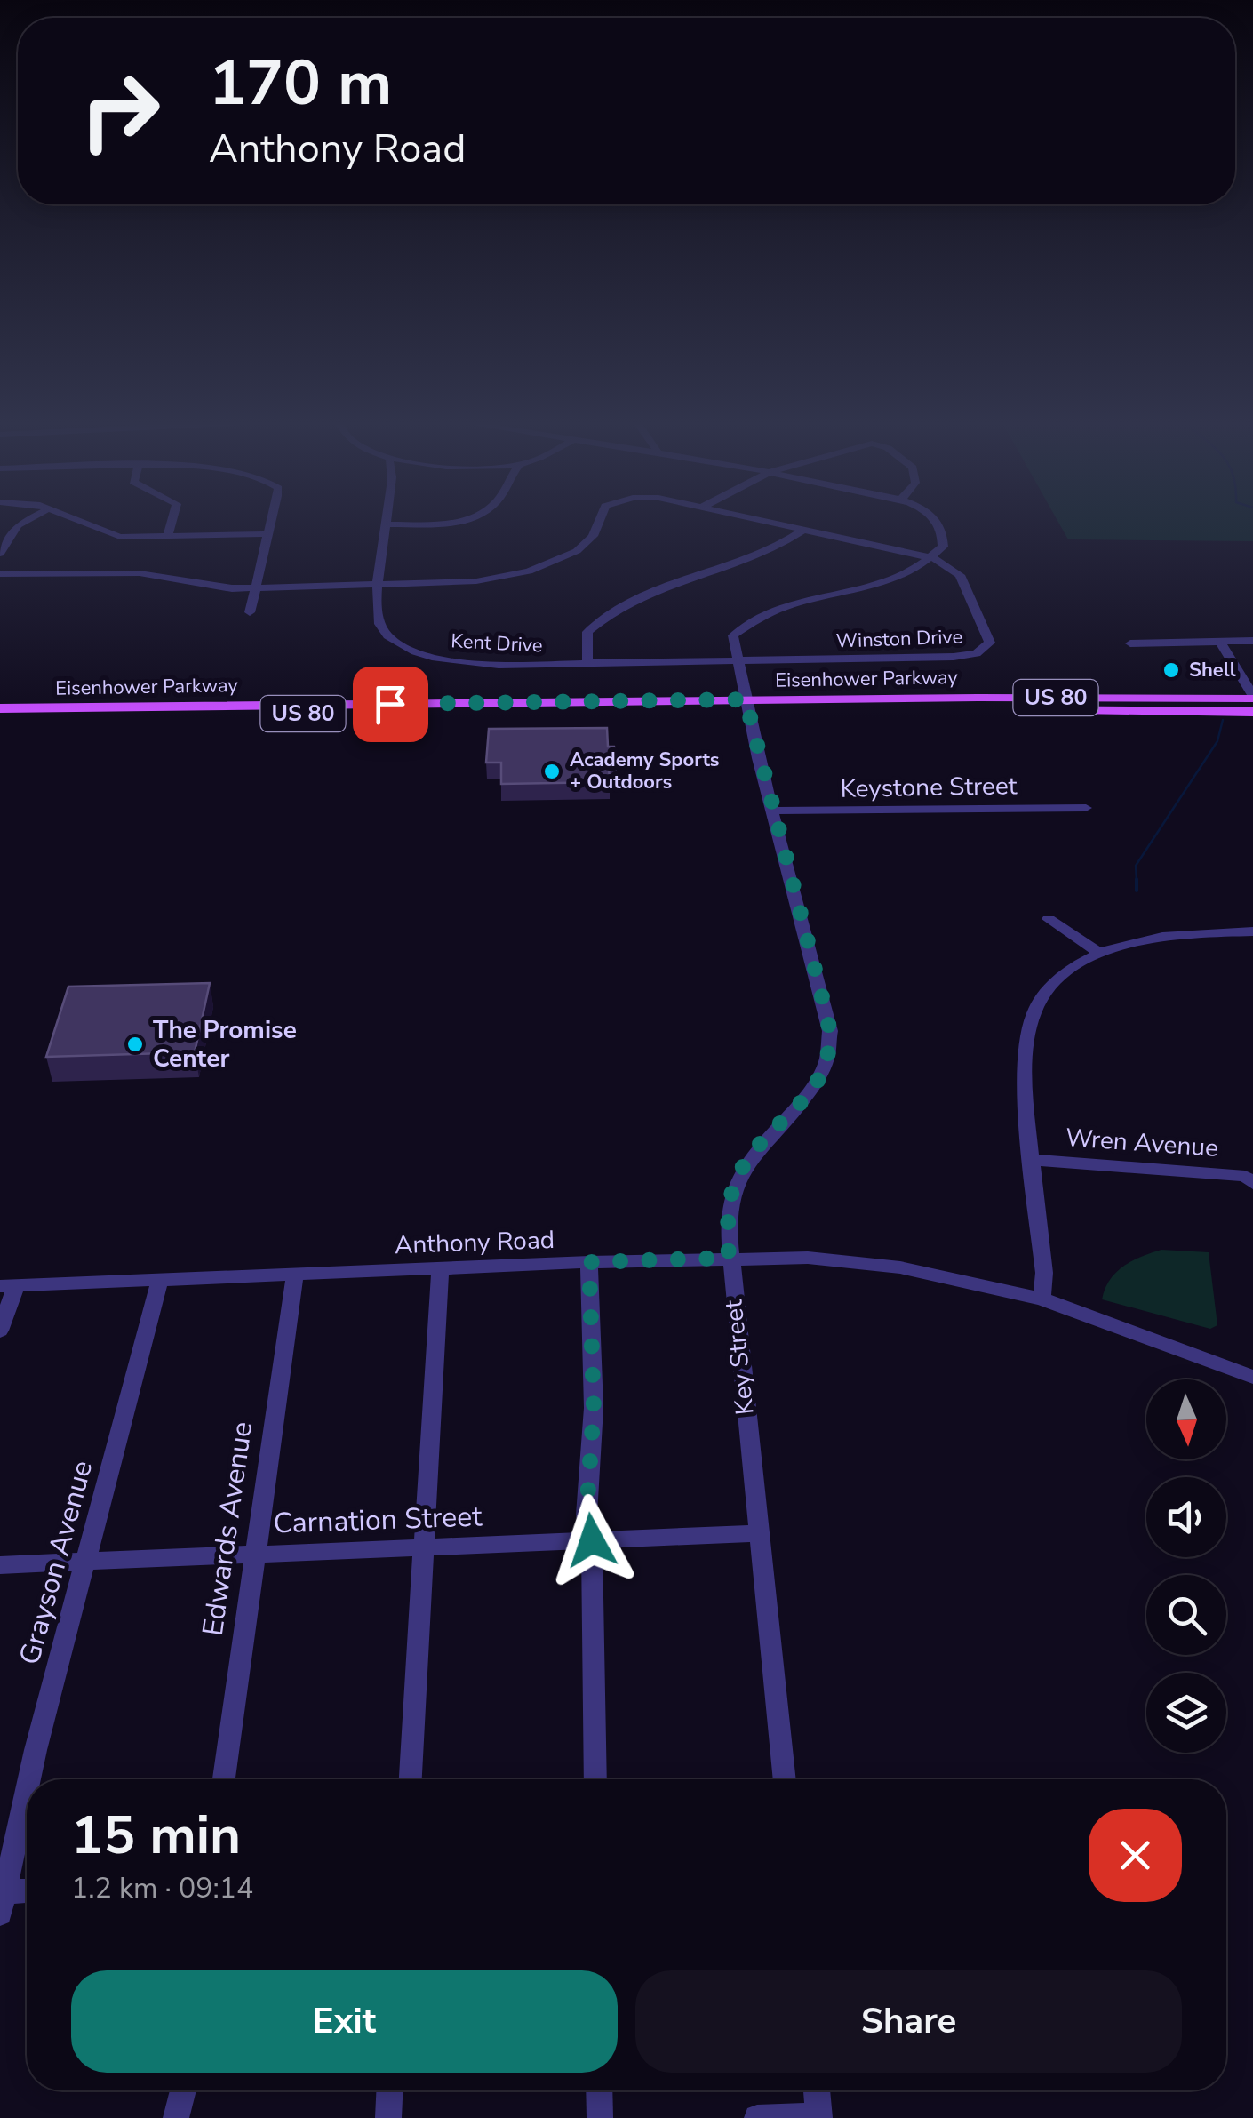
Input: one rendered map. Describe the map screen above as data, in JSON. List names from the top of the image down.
{
  "streets": {
    "main road": ["Eisenhower Parkway", "US 80"],
    "street": [
      "Winston Drive",
      "Kent Drive",
      "Keystone Street",
      "Wren Avenue",
      "Anthony Road",
      "Key Street",
      "Carnation Street",
      "Edwards Avenue",
      "Grayson Avenue"
    ]
  },
  "crossings": [
    ["Winston Drive", "Kent Drive"],
    ["Winston Drive", "Key Street"],
    ["Kent Drive", "Key Street"],
    ["Eisenhower Parkway", "Key Street"],
    ["Keystone Street", "Key Street"],
    ["Wren Avenue", "Anthony Road"],
    ["Anthony Road", "Key Street"],
    ["Anthony Road", "Edwards Avenue"],
    ["Anthony Road", "Grayson Avenue"],
    ["Key Street", "Carnation Street"],
    ["Carnation Street", "Edwards Avenue"],
    ["Carnation Street", "Grayson Avenue"]
  ],
  "places": ["Shell", "Academy Sports + Outdoors", "The Promise Center"],
  "north": "bottom",
  "page": {
    "turn": ["170 m", "Anthony Road"],
    "heading": ["15 min", "1.2 km · 09:14"],
    "buttons": ["Exit", "Share"]
  }
}
